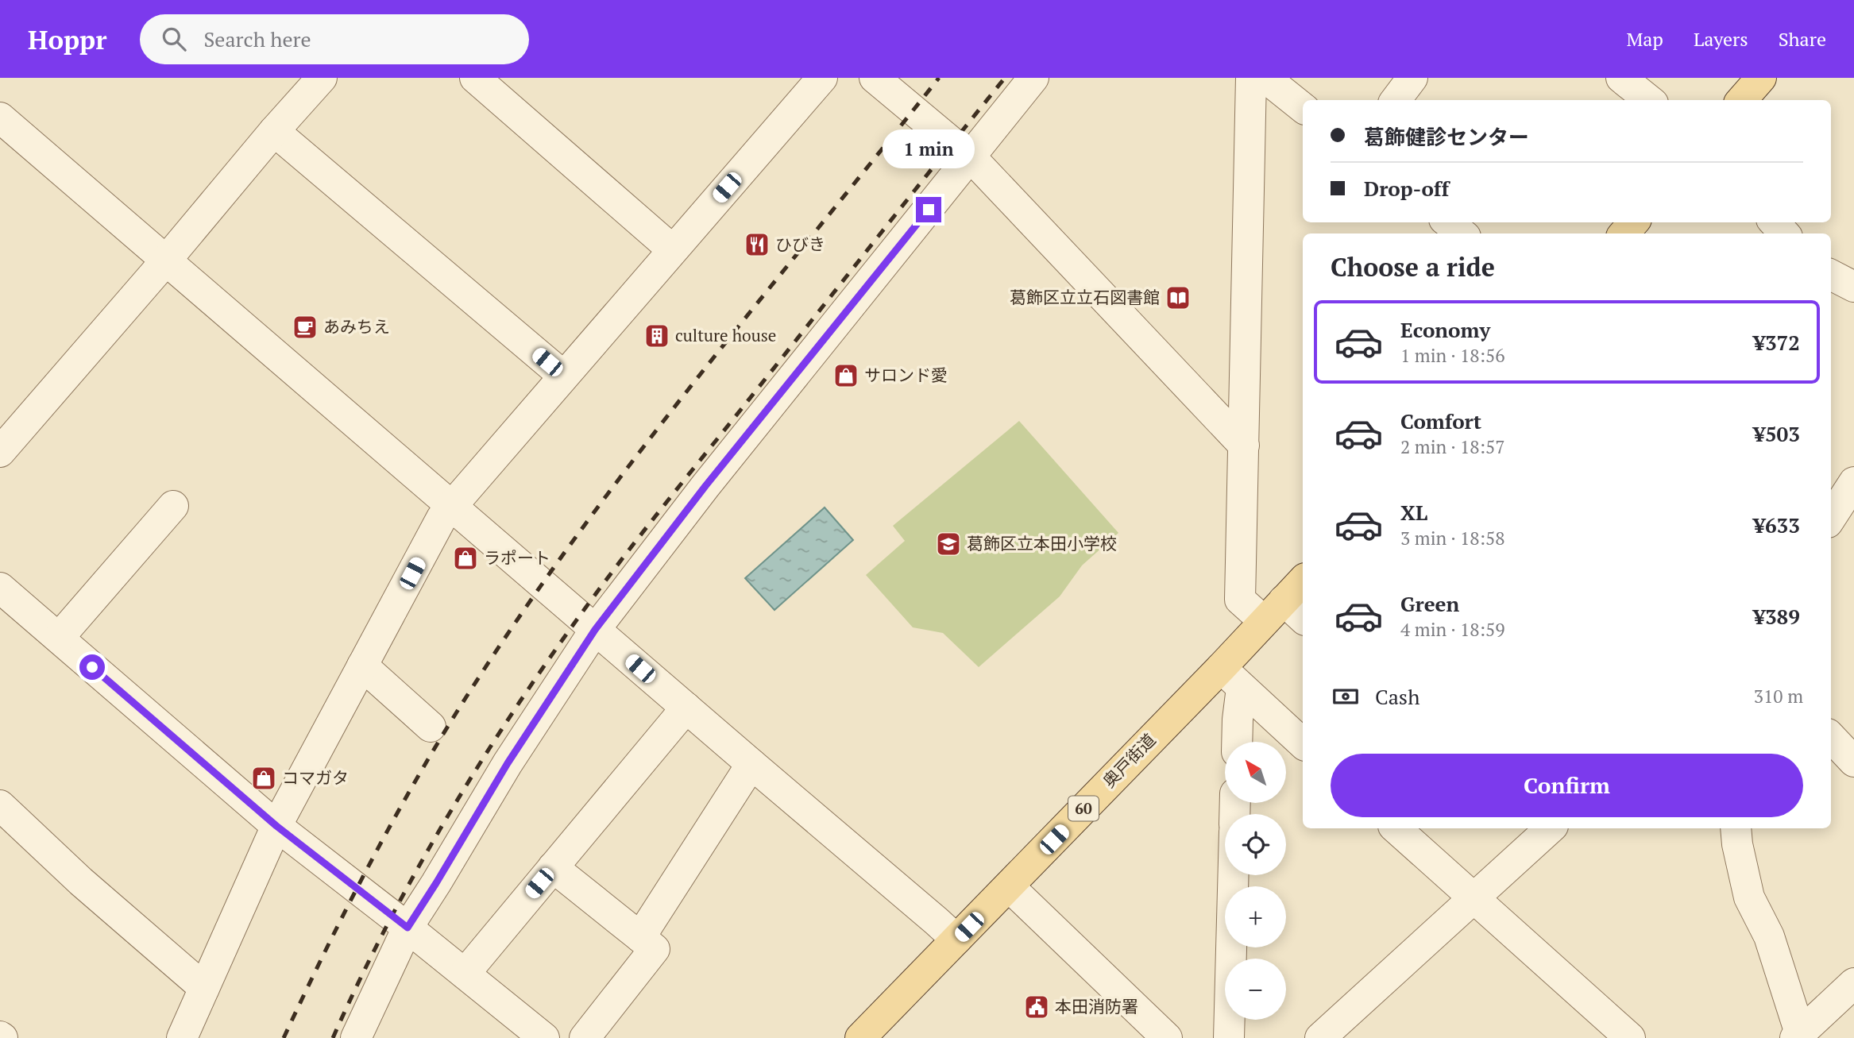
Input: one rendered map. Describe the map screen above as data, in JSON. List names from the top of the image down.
{
  "streets": {
    "main road": ["奥戸街道", "60"]
  },
  "places": {
    "restaurant": ["ひびき"],
    "library": ["葛飾区立立石図書館"],
    "cafe": ["あみちえ"],
    "building": ["culture house"],
    "shop": ["サロンド愛", "ラポート", "コマガタ"],
    "school or university": ["葛飾区立本田小学校"],
    "public building": ["本田消防署"]
  },
  "north": "top left",
  "page": {
    "header": "Hoppr",
    "search": "Search here",
    "nav": ["Map", "Layers", "Share"],
    "banner": ["葛飾健診センター", "Drop-off"],
    "bubble": "1 min",
    "heading": "Choose a ride",
    "list": [
      {
        "name": "Economy",
        "note": "1 min · 18:56",
        "value": "¥372"
      },
      {
        "name": "Comfort",
        "note": "2 min · 18:57",
        "value": "¥503"
      },
      {
        "name": "XL",
        "note": "3 min · 18:58",
        "value": "¥633"
      },
      {
        "name": "Green",
        "note": "4 min · 18:59",
        "value": "¥389"
      }
    ],
    "pay": ["Cash", "310 m"],
    "map_buttons": ["+", "−"],
    "buttons": "Confirm"
  }
}
